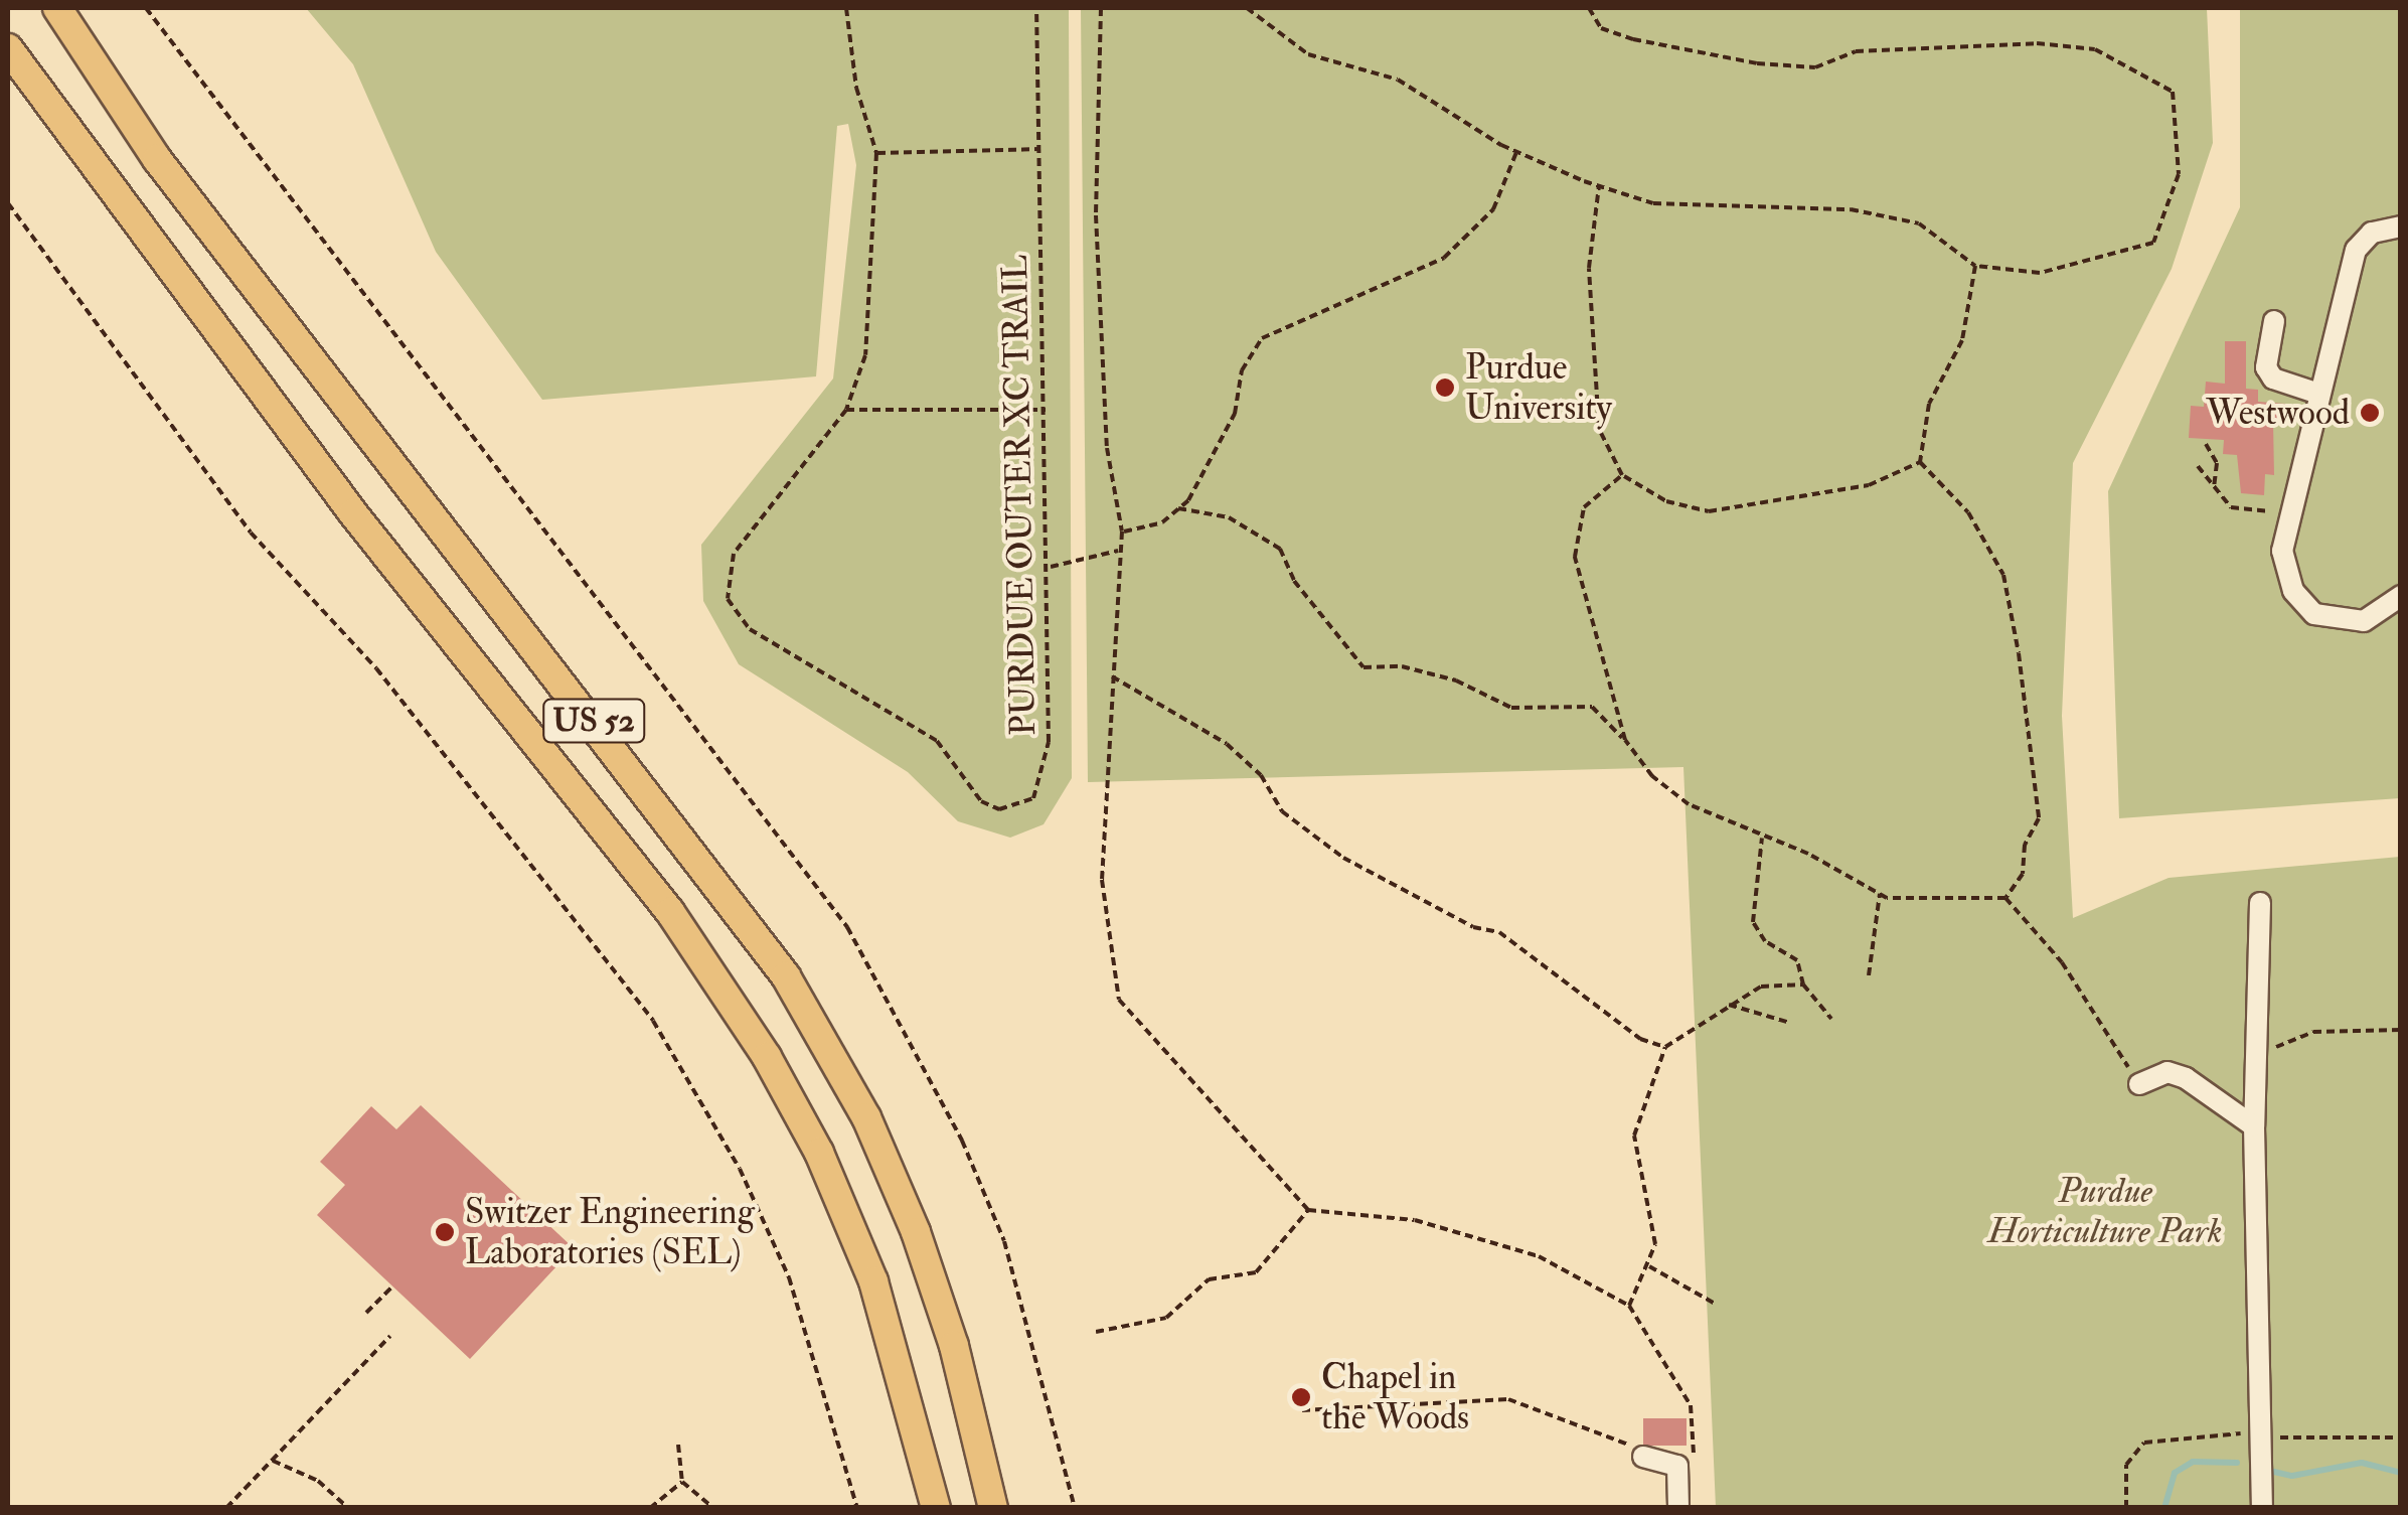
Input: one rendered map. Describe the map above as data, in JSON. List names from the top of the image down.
{
  "streets": {
    "main road": ["US 52"],
    "path": ["PURDUE OUTER XC TRAIL"]
  },
  "parks": ["Purdue Horticulture Park"],
  "places": [
    "Purdue University",
    "Westwood",
    "Switzer Engineering Laboratories (SEL)",
    "Chapel in the Woods"
  ]
}
